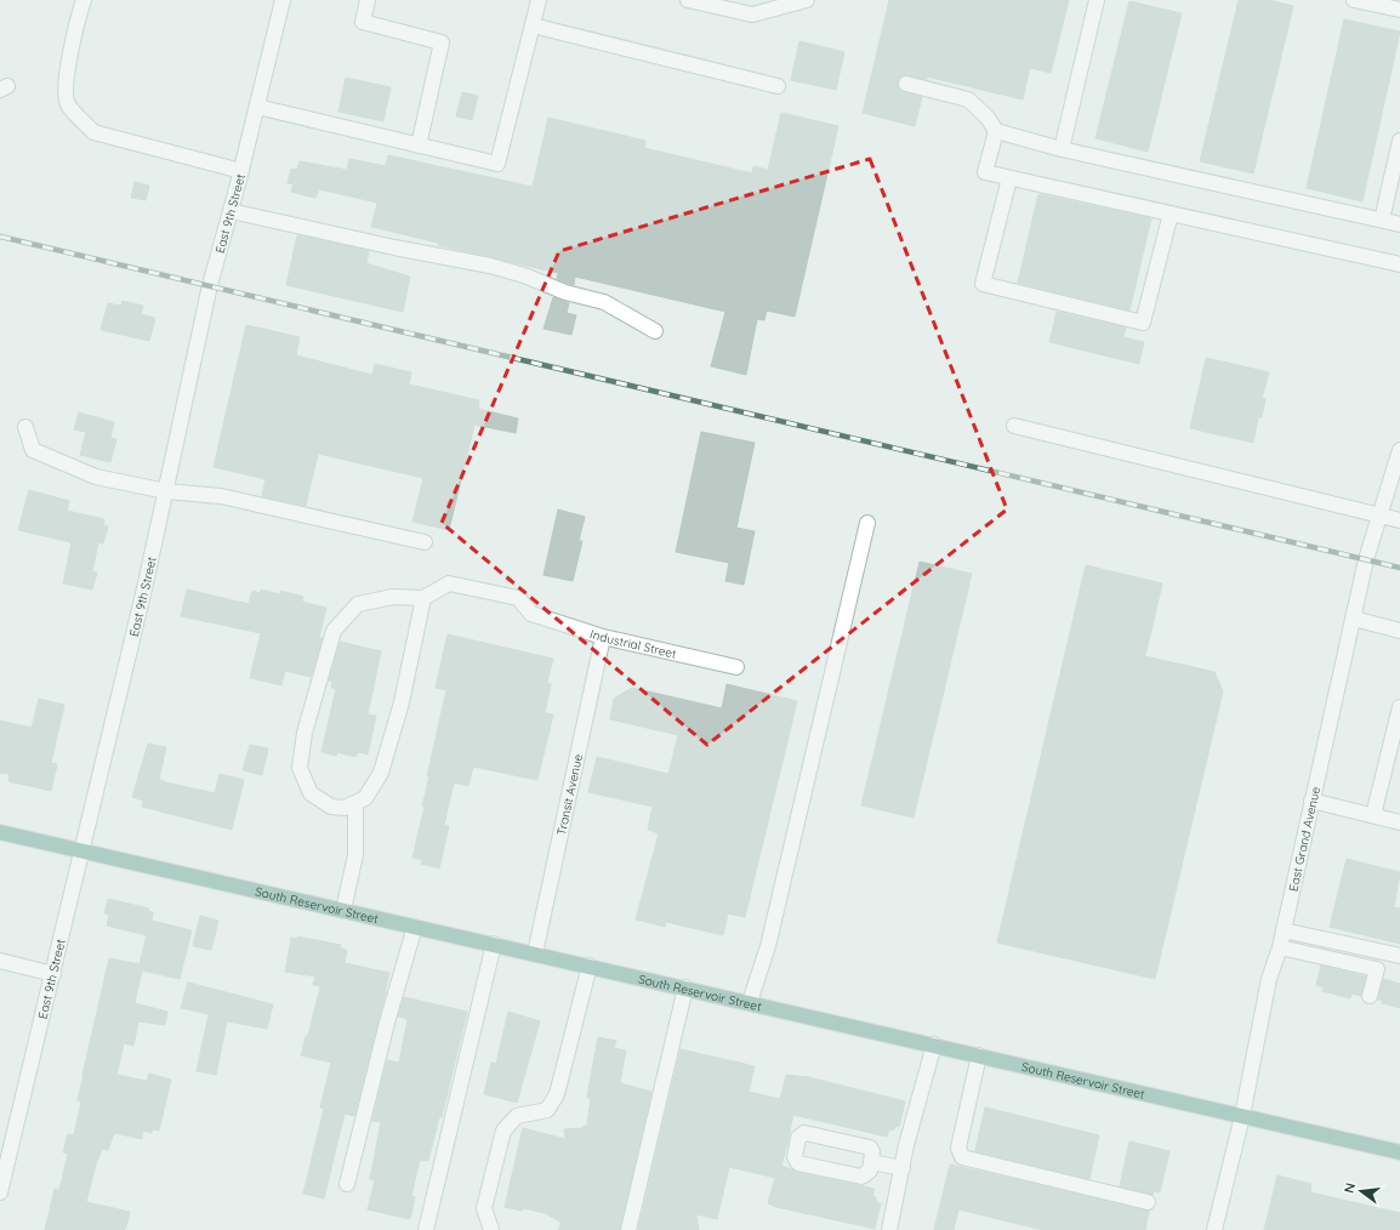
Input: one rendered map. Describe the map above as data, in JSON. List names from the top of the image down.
{
  "streets": {
    "main road": ["South Reservoir Street"],
    "street": [
      "East 9th Street",
      "Industrial Street",
      "Transit Avenue",
      "East Grand Avenue"
    ]
  },
  "crossings": [
    ["East 9th Street", "South Reservoir Street"],
    ["Industrial Street", "Transit Avenue"],
    ["Transit Avenue", "South Reservoir Street"],
    ["East Grand Avenue", "South Reservoir Street"]
  ],
  "north": "left"
}
